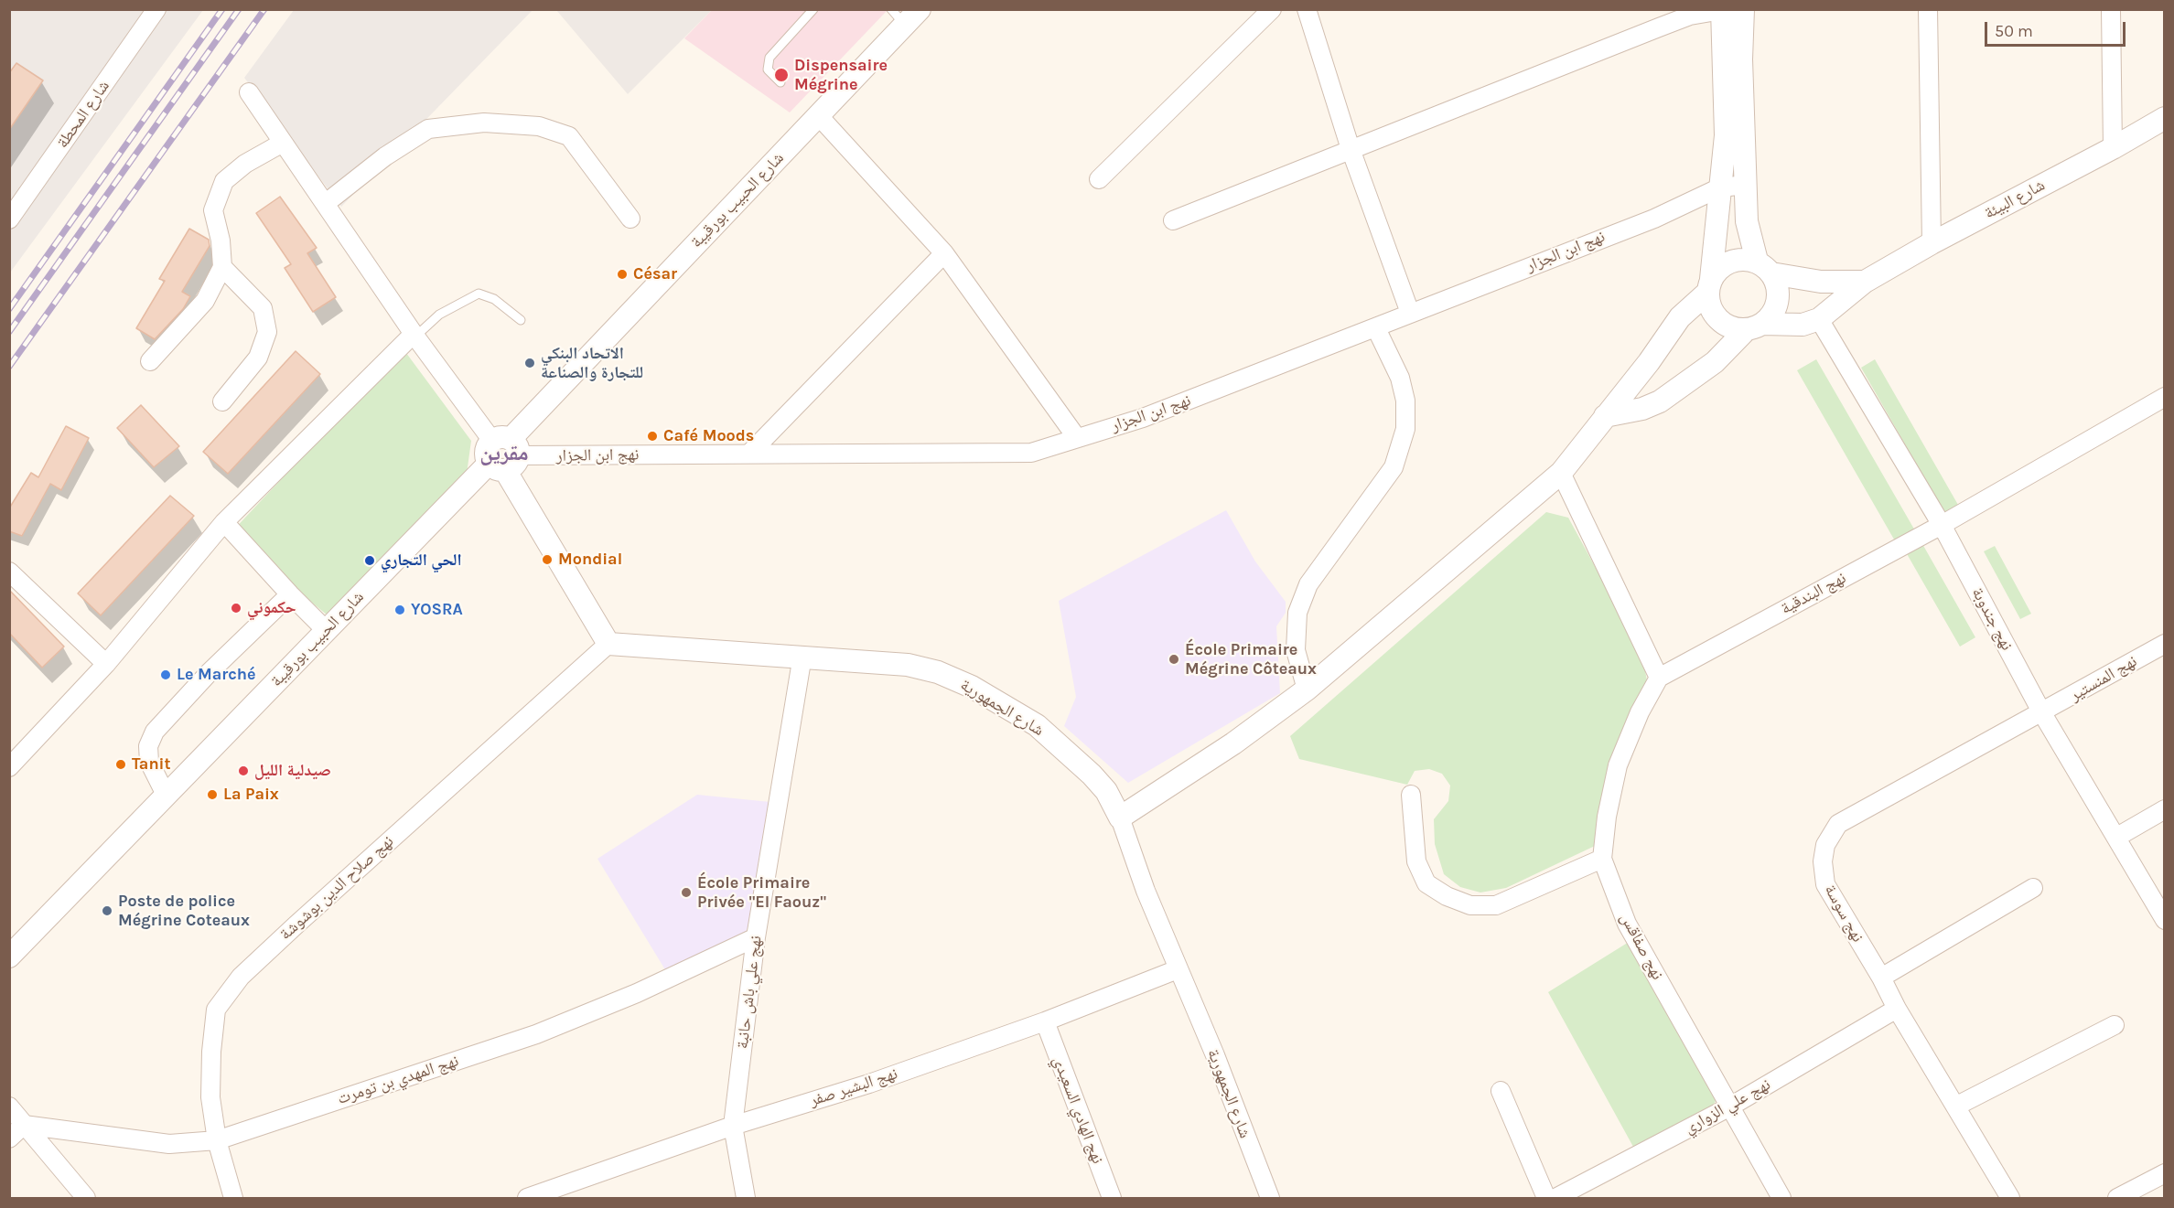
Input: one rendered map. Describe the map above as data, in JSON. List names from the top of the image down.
{
  "streets": {
    "street": [
      "شارع المحطة",
      "شارع البيئة",
      "شارع الحبيب بورقيبة",
      "نهج ابن الجزار",
      "نهج البندقية",
      "نهج جندوبة",
      "نهج المنستير",
      "شارع الجمهورية",
      "نهج صلاح الدين بوشوشة",
      "نهج سوسة",
      "نهج صفاقس",
      "نهج علي باش حانبة",
      "نهج المهدي بن تومرت",
      "نهج البشير صفر",
      "نهج علي الزواري",
      "نهج الهادي السعيدي"
    ]
  },
  "crossings": [
    ["شارع البيئة", "نهج جندوبة"],
    ["شارع الحبيب بورقيبة", "نهج ابن الجزار"],
    ["نهج البندقية", "نهج جندوبة"],
    ["نهج البندقية", "نهج صفاقس"],
    ["نهج جندوبة", "نهج المنستير"],
    ["نهج جندوبة", "نهج سوسة"],
    ["نهج المنستير", "نهج سوسة"],
    ["شارع الجمهورية", "نهج صلاح الدين بوشوشة"],
    ["شارع الجمهورية", "نهج علي باش حانبة"],
    ["شارع الجمهورية", "نهج البشير صفر"],
    ["نهج صلاح الدين بوشوشة", "نهج المهدي بن تومرت"],
    ["نهج سوسة", "نهج علي الزواري"],
    ["نهج صفاقس", "نهج علي الزواري"],
    ["نهج علي باش حانبة", "نهج المهدي بن تومرت"],
    ["نهج علي باش حانبة", "نهج البشير صفر"],
    ["نهج البشير صفر", "نهج الهادي السعيدي"]
  ],
  "districts": ["مقرين"],
  "places": [
    "Dispensaire Mégrine",
    "César",
    "الاتحاد البنكي للتجارة والصناعة",
    "Café Moods",
    "Mondial",
    "الحي التجاري",
    "حكموني",
    "YOSRA",
    "École Primaire Mégrine Côteaux",
    "Le Marché",
    "Tanit",
    "صيدلية الليل",
    "La Paix",
    "École Primaire Privée \"El Faouz\"",
    "Poste de police Mégrine Coteaux"
  ],
  "scale_bar": "50 m"
}
